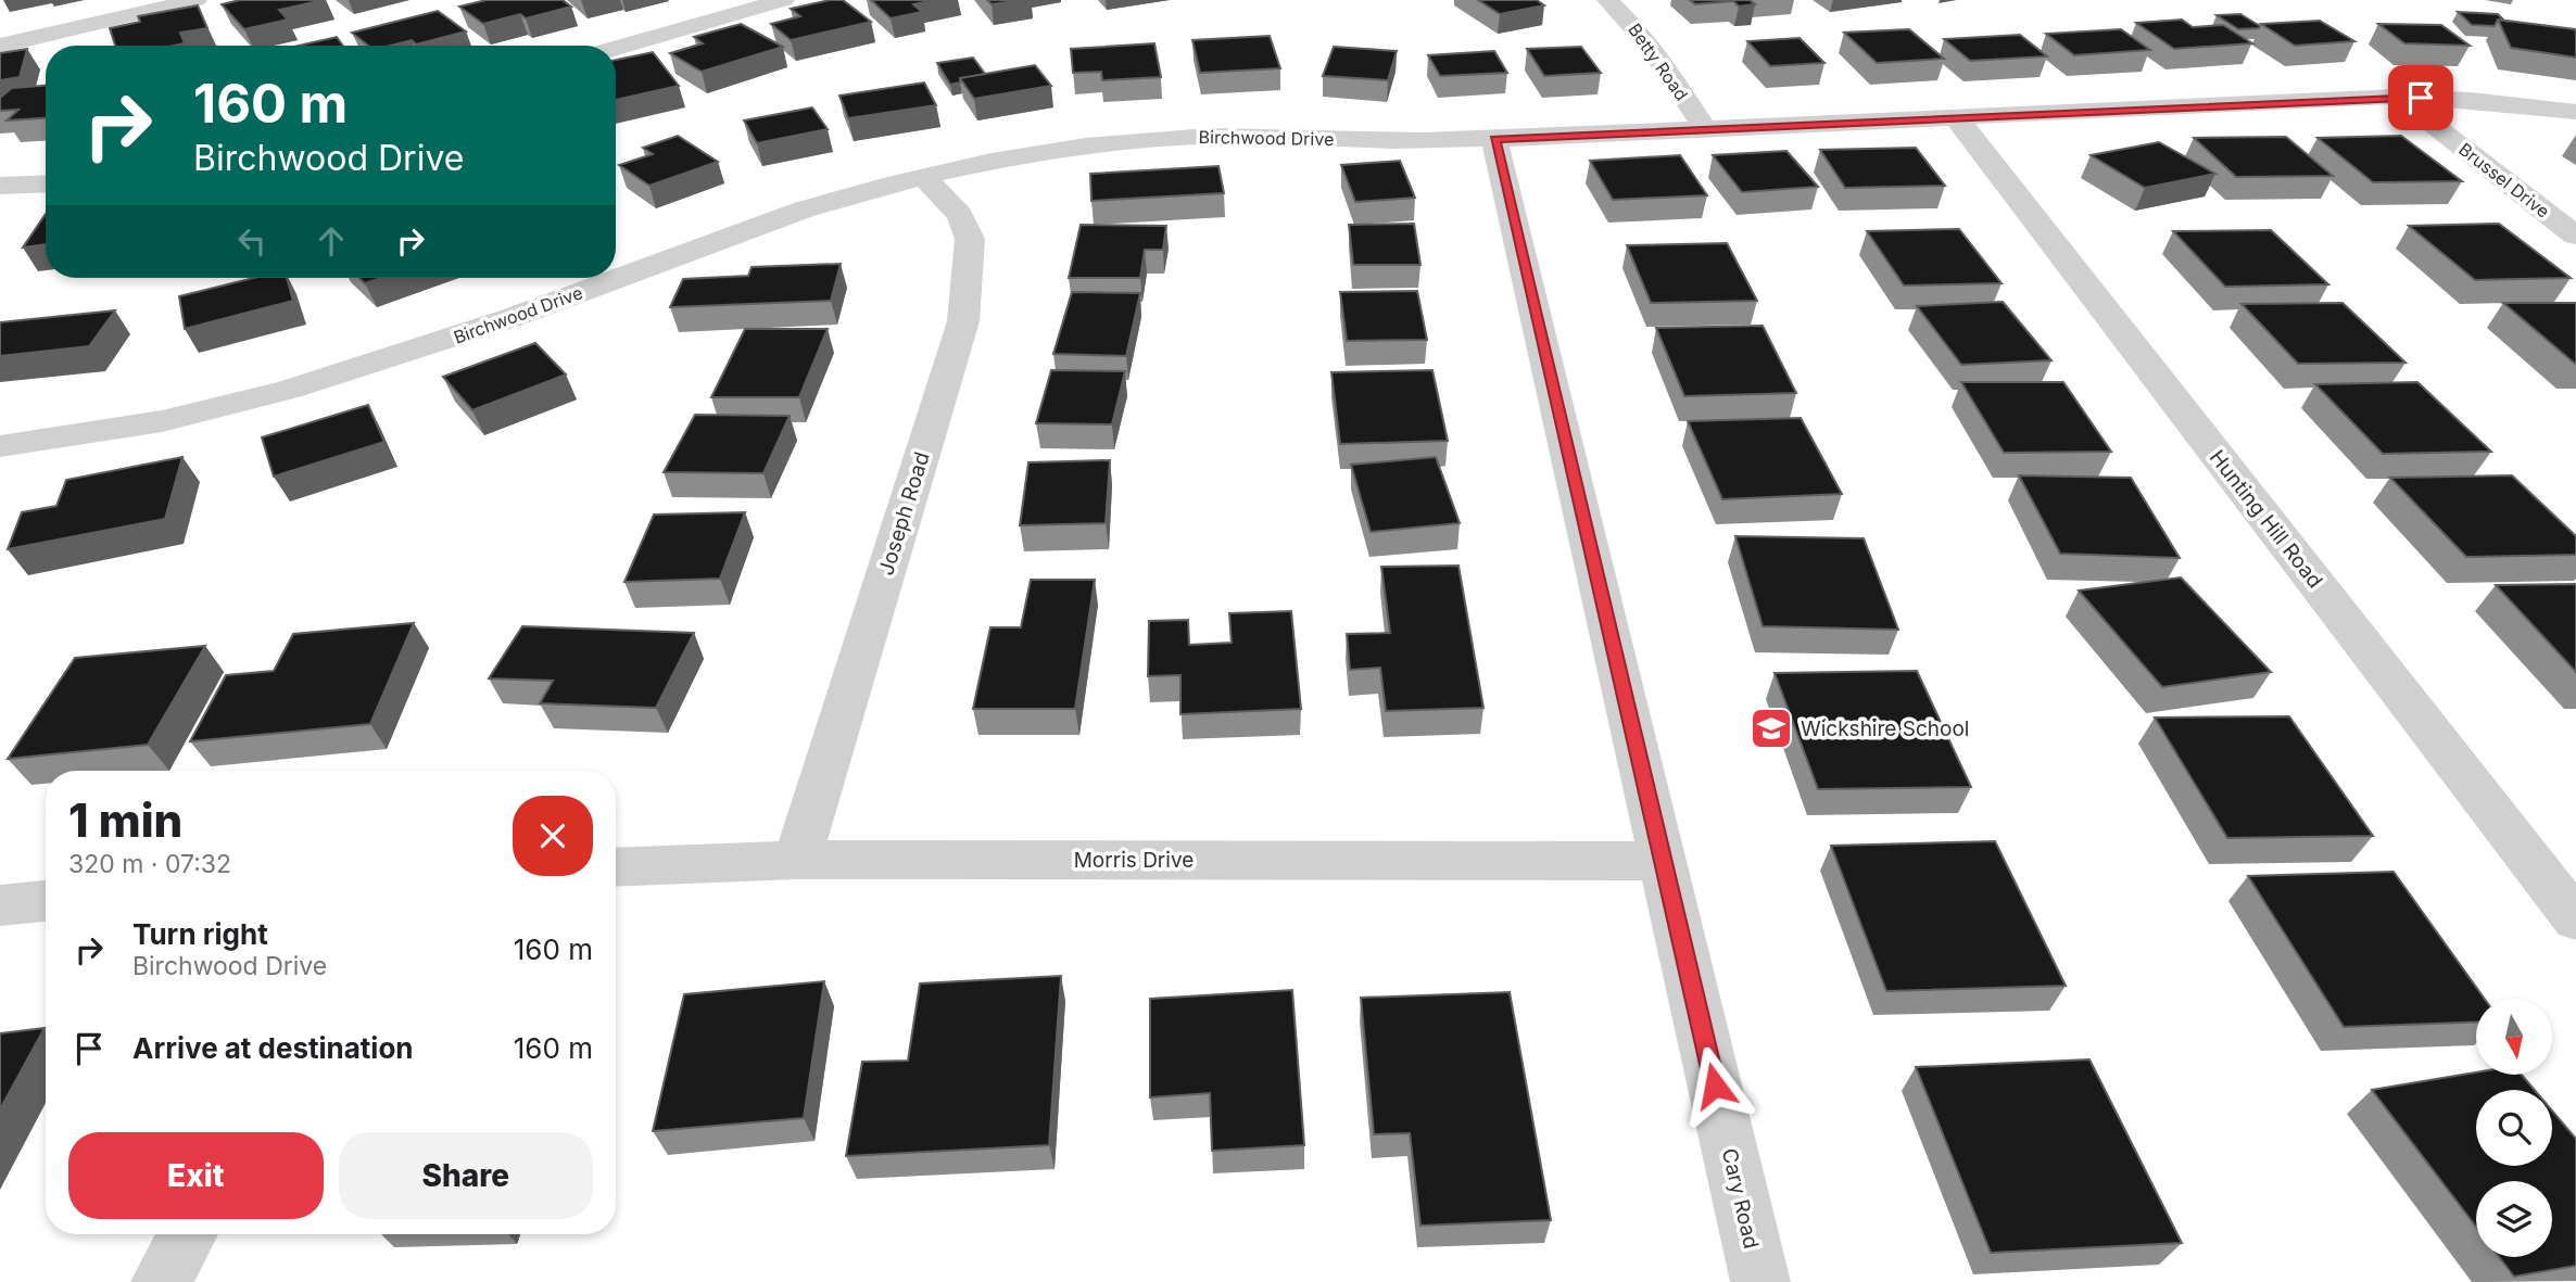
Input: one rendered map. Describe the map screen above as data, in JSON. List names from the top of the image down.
{
  "streets": {
    "street": [
      "Betty Road",
      "Birchwood Drive",
      "Brussel Drive",
      "Joseph Road",
      "Hunting Hill Road",
      "Morris Drive",
      "Cary Road"
    ]
  },
  "crossings": [
    ["Betty Road", "Birchwood Drive"],
    ["Birchwood Drive", "Brussel Drive"],
    ["Birchwood Drive", "Joseph Road"],
    ["Birchwood Drive", "Hunting Hill Road"],
    ["Birchwood Drive", "Cary Road"],
    ["Joseph Road", "Morris Drive"],
    ["Morris Drive", "Cary Road"]
  ],
  "places": {
    "school or university": ["Wickshire School"]
  },
  "north": "bottom",
  "page": {
    "turn": ["160 m", "Birchwood Drive"],
    "heading": ["1 min", "320 m · 07:32"],
    "list": [
      {
        "name": "Turn right",
        "note": "Birchwood Drive",
        "value": "160 m"
      },
      {
        "name": "Arrive at destination",
        "value": "160 m"
      }
    ],
    "buttons": ["Exit", "Share"]
  }
}
